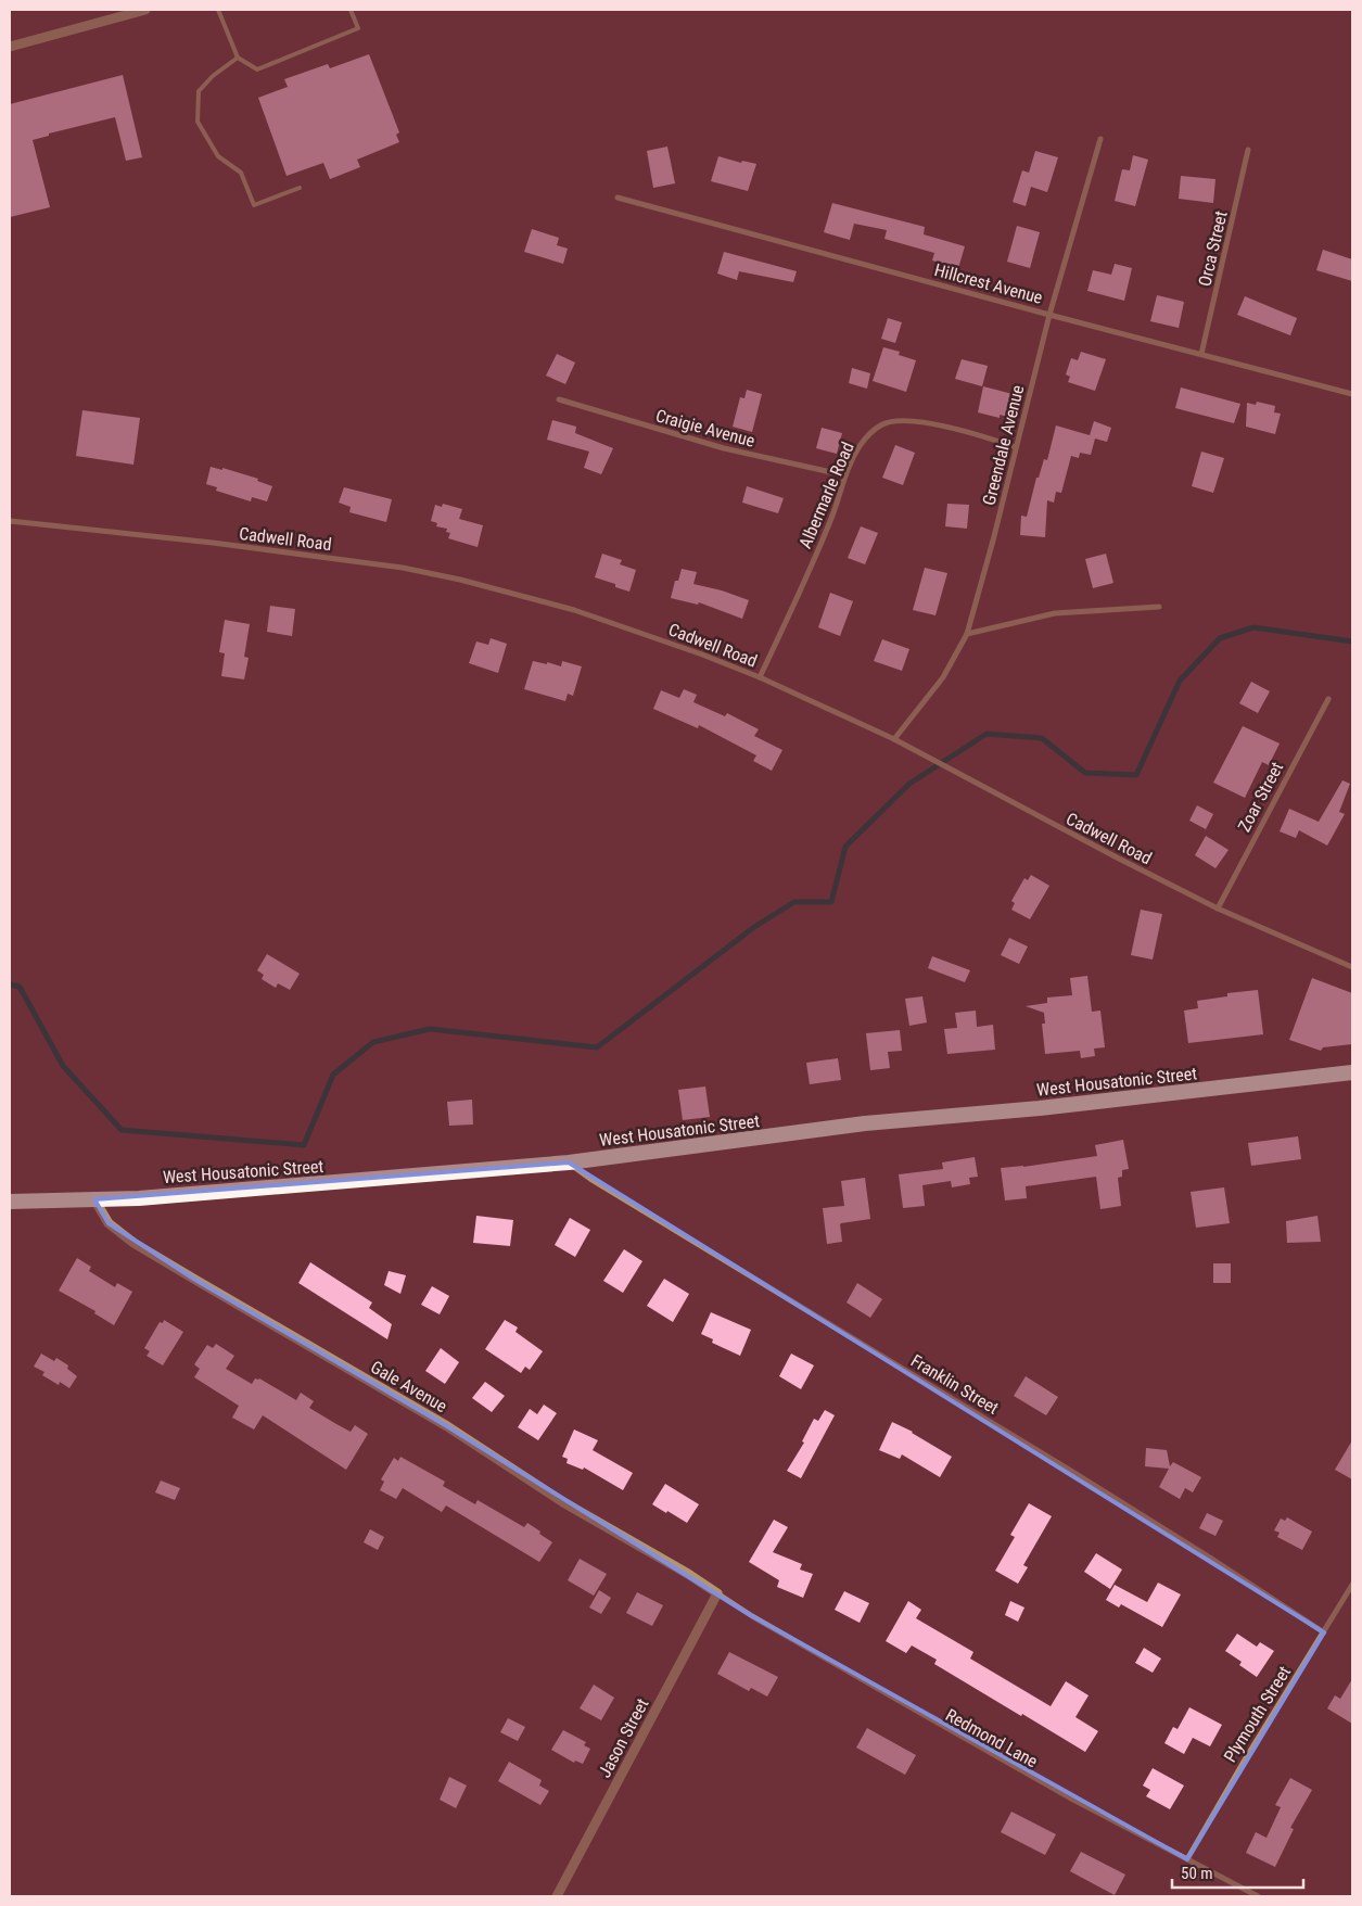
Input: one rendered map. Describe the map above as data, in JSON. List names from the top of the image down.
{
  "streets": {
    "highway": ["West Housatonic Street"],
    "street": [
      "Orca Street",
      "Hillcrest Avenue",
      "Craigie Avenue",
      "Greendale Avenue",
      "Albermarle Road",
      "Cadwell Road",
      "Zoar Street",
      "Franklin Street",
      "Gale Avenue",
      "Plymouth Street",
      "Jason Street",
      "Redmond Lane"
    ]
  },
  "crossings": [
    ["Orca Street", "Hillcrest Avenue"],
    ["Hillcrest Avenue", "Greendale Avenue"],
    ["Craigie Avenue", "Albermarle Road"],
    ["Greendale Avenue", "Albermarle Road"],
    ["Greendale Avenue", "Cadwell Road"],
    ["Albermarle Road", "Cadwell Road"],
    ["Cadwell Road", "Zoar Street"],
    ["West Housatonic Street", "Franklin Street"],
    ["West Housatonic Street", "Gale Avenue"],
    ["Franklin Street", "Plymouth Street"],
    ["Gale Avenue", "Jason Street"],
    ["Gale Avenue", "Redmond Lane"],
    ["Plymouth Street", "Redmond Lane"],
    ["Jason Street", "Redmond Lane"]
  ],
  "scale_bar": "50 m"
}
